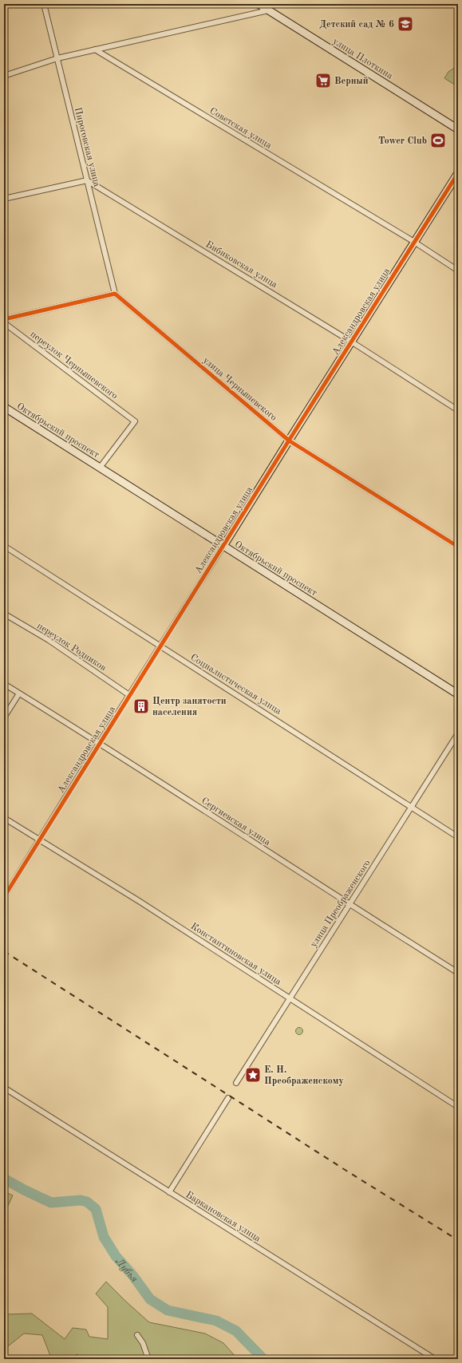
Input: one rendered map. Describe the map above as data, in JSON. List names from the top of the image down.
{
  "streets": {
    "street": [
      "улица Плоткина",
      "Советская улица",
      "Пироговская улица",
      "Бибиковская улица",
      "Александровская улица",
      "переулок Чернышевского",
      "улица Чернышевского",
      "Октябрьский проспект",
      "переулок Родников",
      "Социалистическая улица",
      "Сергиевская улица",
      "улица Преображенского",
      "Константиновская улица",
      "Баркановская улица"
    ]
  },
  "crossings": [
    ["Советская улица", "Александровская улица"],
    ["Пироговская улица", "Бибиковская улица"],
    ["Пироговская улица", "улица Чернышевского"],
    ["Бибиковская улица", "Александровская улица"],
    ["Александровская улица", "улица Чернышевского"],
    ["Александровская улица", "Октябрьский проспект"],
    ["Александровская улица", "переулок Родников"],
    ["Александровская улица", "Социалистическая улица"],
    ["Александровская улица", "Сергиевская улица"],
    ["Александровская улица", "Константиновская улица"],
    ["переулок Чернышевского", "Октябрьский проспект"],
    ["Социалистическая улица", "улица Преображенского"],
    ["Сергиевская улица", "улица Преображенского"],
    ["улица Преображенского", "Константиновская улица"]
  ],
  "water": ["Лубья"],
  "places": {
    "school or university": ["Детский сад № 6"],
    "supermarket": ["Верный"],
    "sports": ["Tower Club"],
    "building": ["Центр занятости населения"],
    "place": ["Е. Н. Преображенскому"]
  }
}
